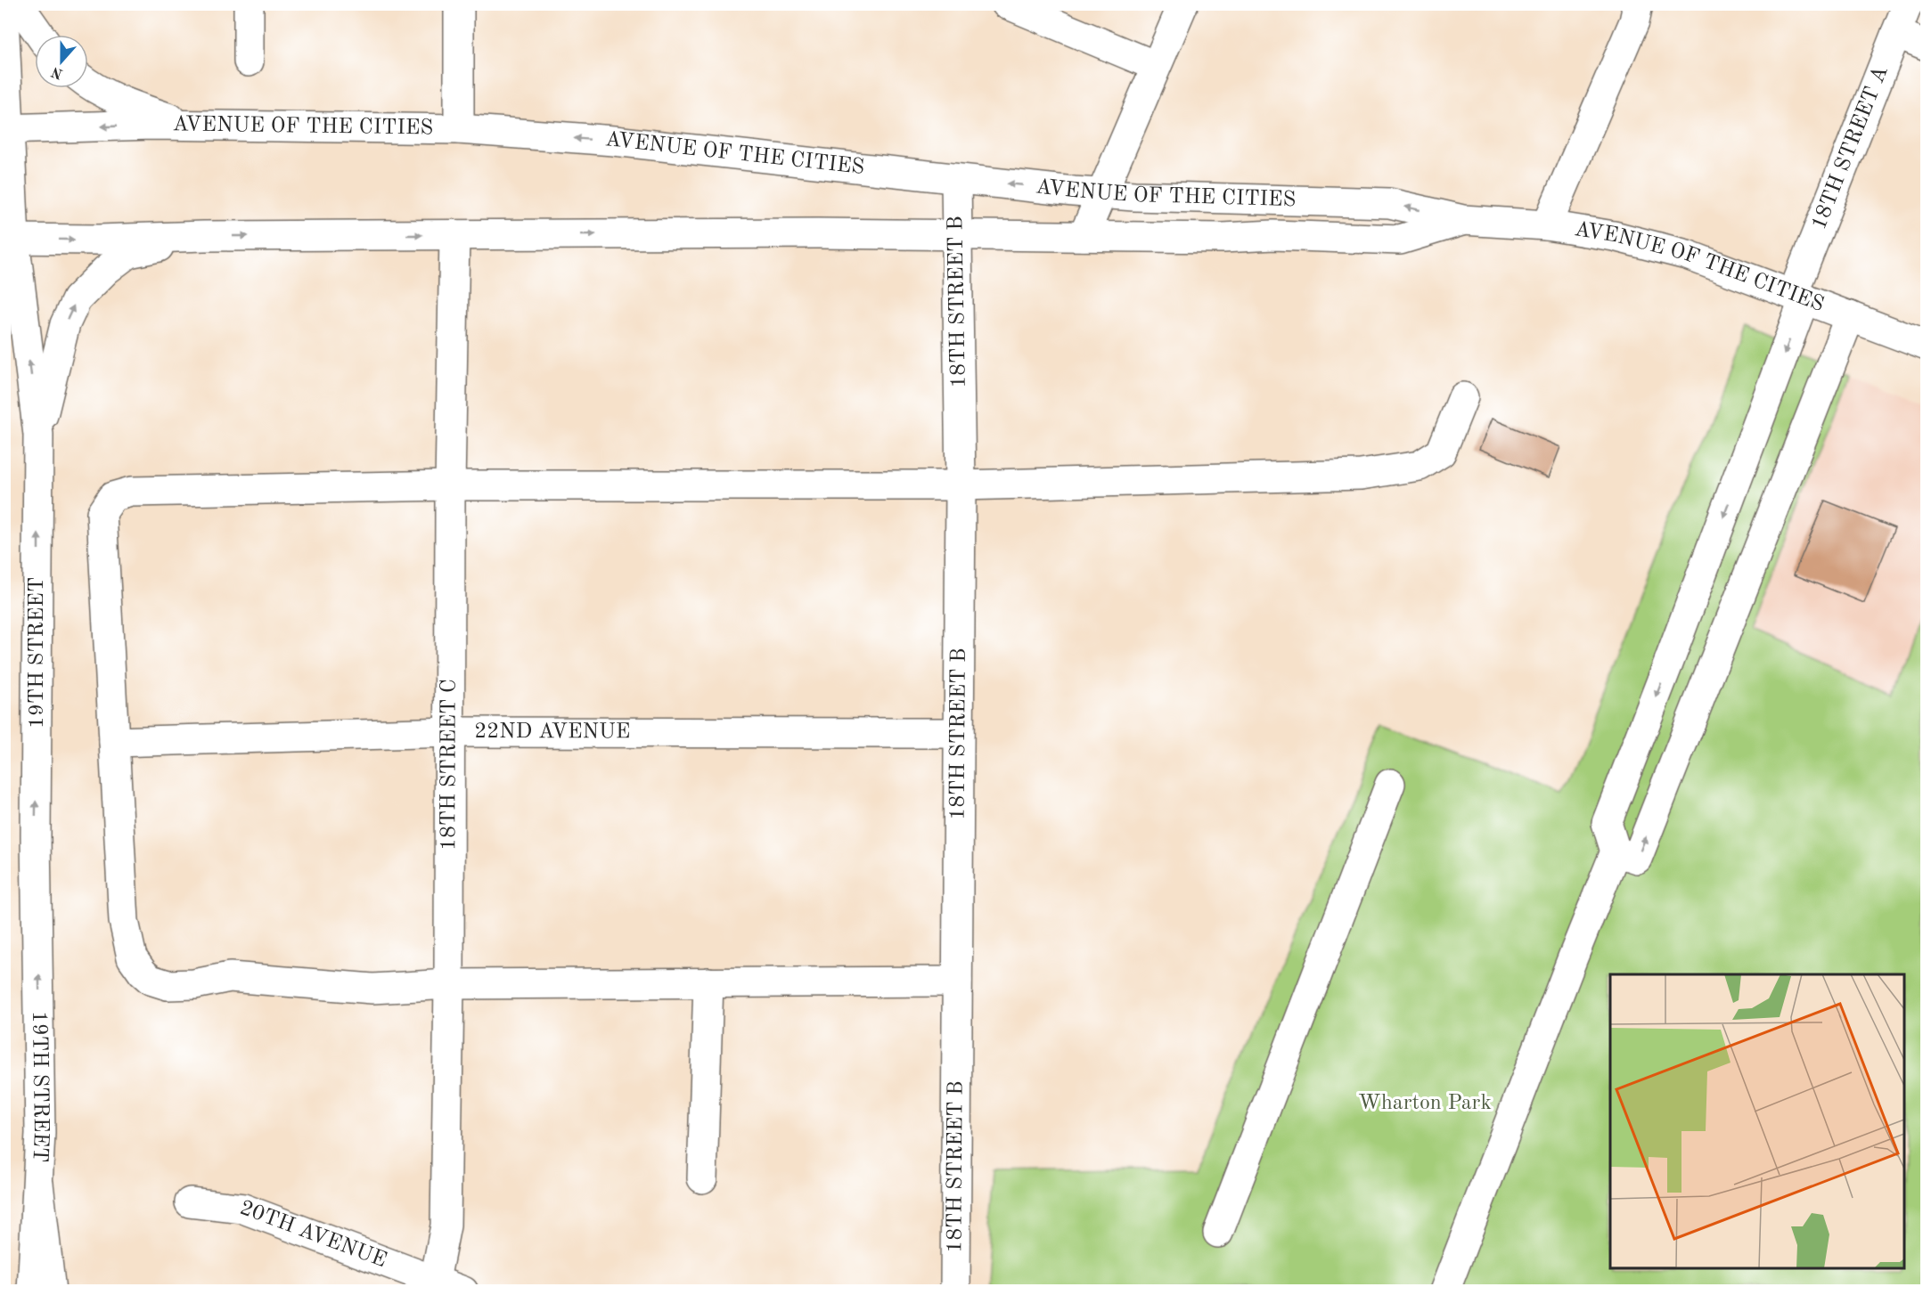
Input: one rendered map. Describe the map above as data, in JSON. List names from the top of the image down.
{
  "streets": {
    "main road": [
      "AVENUE OF THE CITIES",
      "18TH STREET A",
      "18TH STREET B",
      "19TH STREET",
      "22ND AVENUE",
      "18TH STREET C",
      "20TH AVENUE"
    ]
  },
  "crossings": [
    ["AVENUE OF THE CITIES", "18TH STREET A"],
    ["AVENUE OF THE CITIES", "18TH STREET B"],
    ["AVENUE OF THE CITIES", "19TH STREET"],
    ["AVENUE OF THE CITIES", "18TH STREET C"],
    ["18TH STREET B", "22ND AVENUE"],
    ["22ND AVENUE", "18TH STREET C"],
    ["18TH STREET C", "20TH AVENUE"]
  ],
  "one_way": ["19TH STREET"],
  "parks": ["Wharton Park"],
  "north": "bottom"
}
